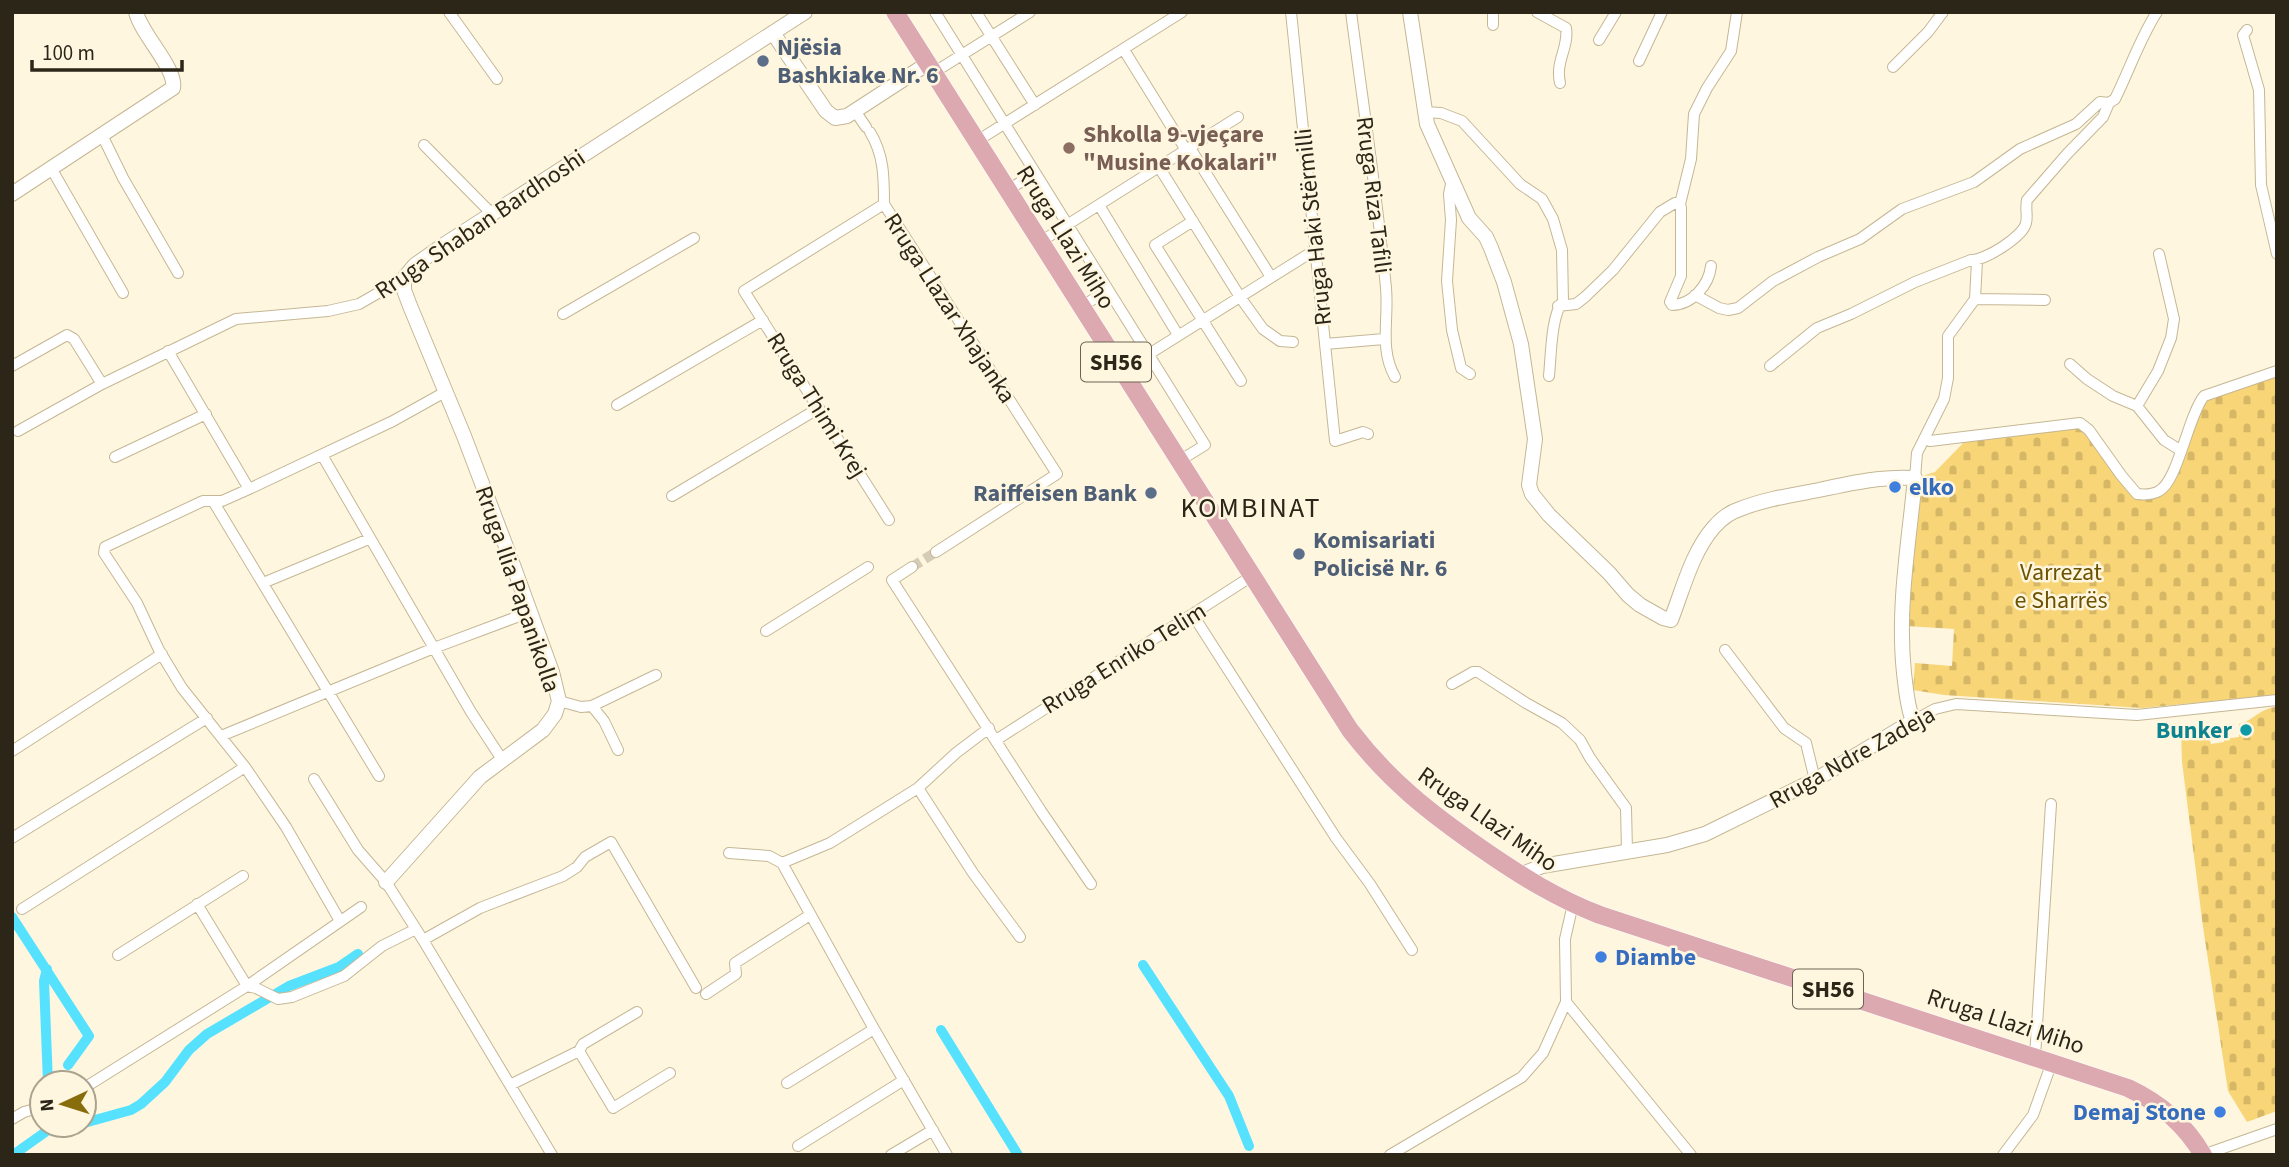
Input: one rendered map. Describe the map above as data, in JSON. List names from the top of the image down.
{
  "streets": {
    "main road": ["Rruga Llazi Miho", "SH56"],
    "street": [
      "Rruga Riza Tafili",
      "Rruga Shaban Bardhoshi",
      "Rruga Haki Stërmilli",
      "Rruga Llazar Xhajanka",
      "Rruga Thimi Krej",
      "Rruga Ilia Papanikolla",
      "Rruga Enriko Telim",
      "Rruga Ndre Zadeja"
    ]
  },
  "crossings": [
    ["Rruga Shaban Bardhoshi", "Rruga Ilia Papanikolla"],
    ["Rruga Llazi Miho", "Rruga Enriko Telim"],
    ["Rruga Llazi Miho", "Rruga Ndre Zadeja"],
    ["Rruga Llazar Xhajanka", "Rruga Thimi Krej"]
  ],
  "districts": ["KOMBINAT"],
  "parks": ["Varrezat e Sharrës"],
  "places": [
    "Njësia Bashkiake Nr. 6",
    "Shkolla 9-vjeçare \"Musine Kokalari\"",
    "elko",
    "Raiffeisen Bank",
    "Komisariati Policisë Nr. 6",
    "Bunker",
    "Diambe",
    "Demaj Stone"
  ],
  "scale_bar": "100 m",
  "north": "left"
}
